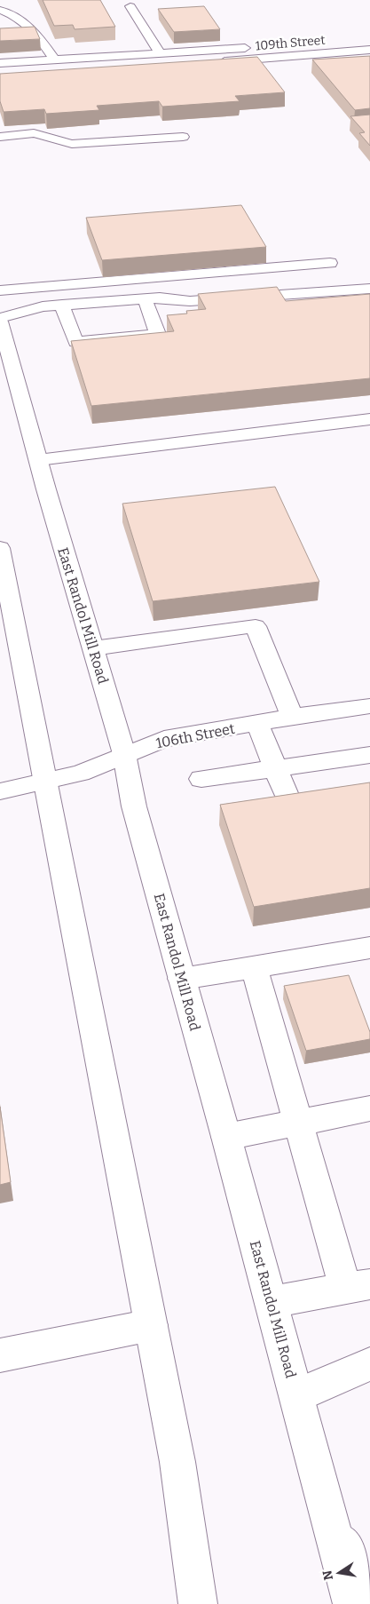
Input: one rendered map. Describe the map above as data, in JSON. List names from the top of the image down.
{
  "streets": {
    "main road": ["109th Street", "East Randol Mill Road", "106th Street"]
  },
  "crossings": [
    ["East Randol Mill Road", "106th Street"]
  ],
  "north": "left"
}
